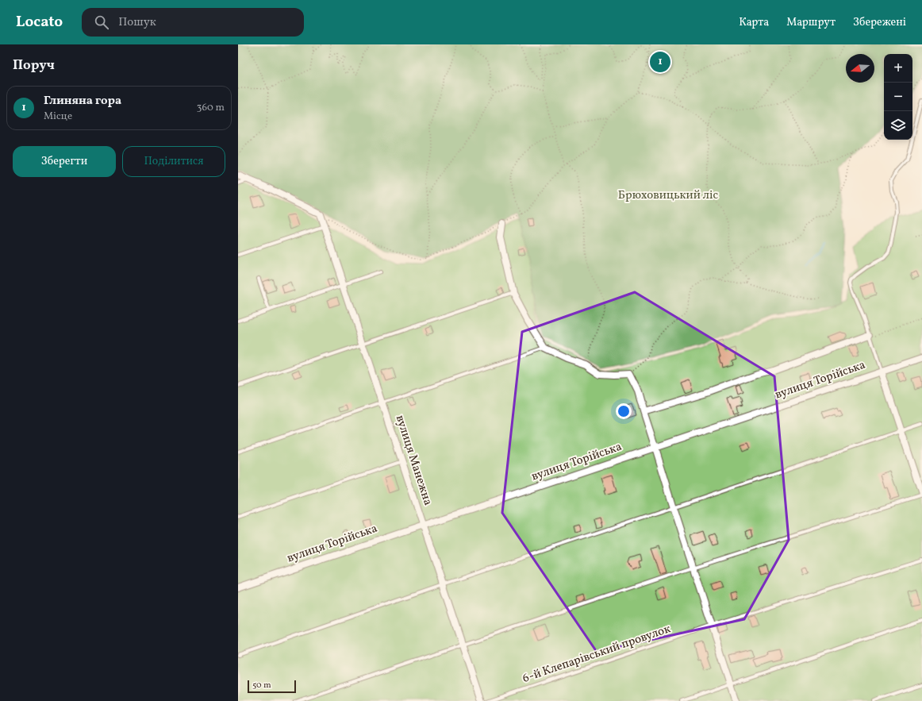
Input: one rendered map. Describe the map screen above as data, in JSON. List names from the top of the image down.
{
  "streets": {
    "street": ["вулиця Торійська", "вулиця Манежна"],
    "lane": ["6-й Клепарівський провулок"]
  },
  "crossings": [
    ["вулиця Торійська", "вулиця Манежна"]
  ],
  "parks": ["Брюховицький ліс"],
  "scale_bar": "50 m",
  "north": "left",
  "page": {
    "header": "Locato",
    "search": "Пошук",
    "nav": ["Карта", "Маршрут", "Збережені"],
    "heading": "Поруч",
    "pins": "1",
    "map_buttons": ["+", "−"],
    "list": [
      {
        "mark": "1",
        "name": "Глиняна гора",
        "note": "Місце",
        "value": "360 m"
      }
    ],
    "buttons": ["Зберегти", "Поділитися"],
    "scale": "50 m"
  }
}
